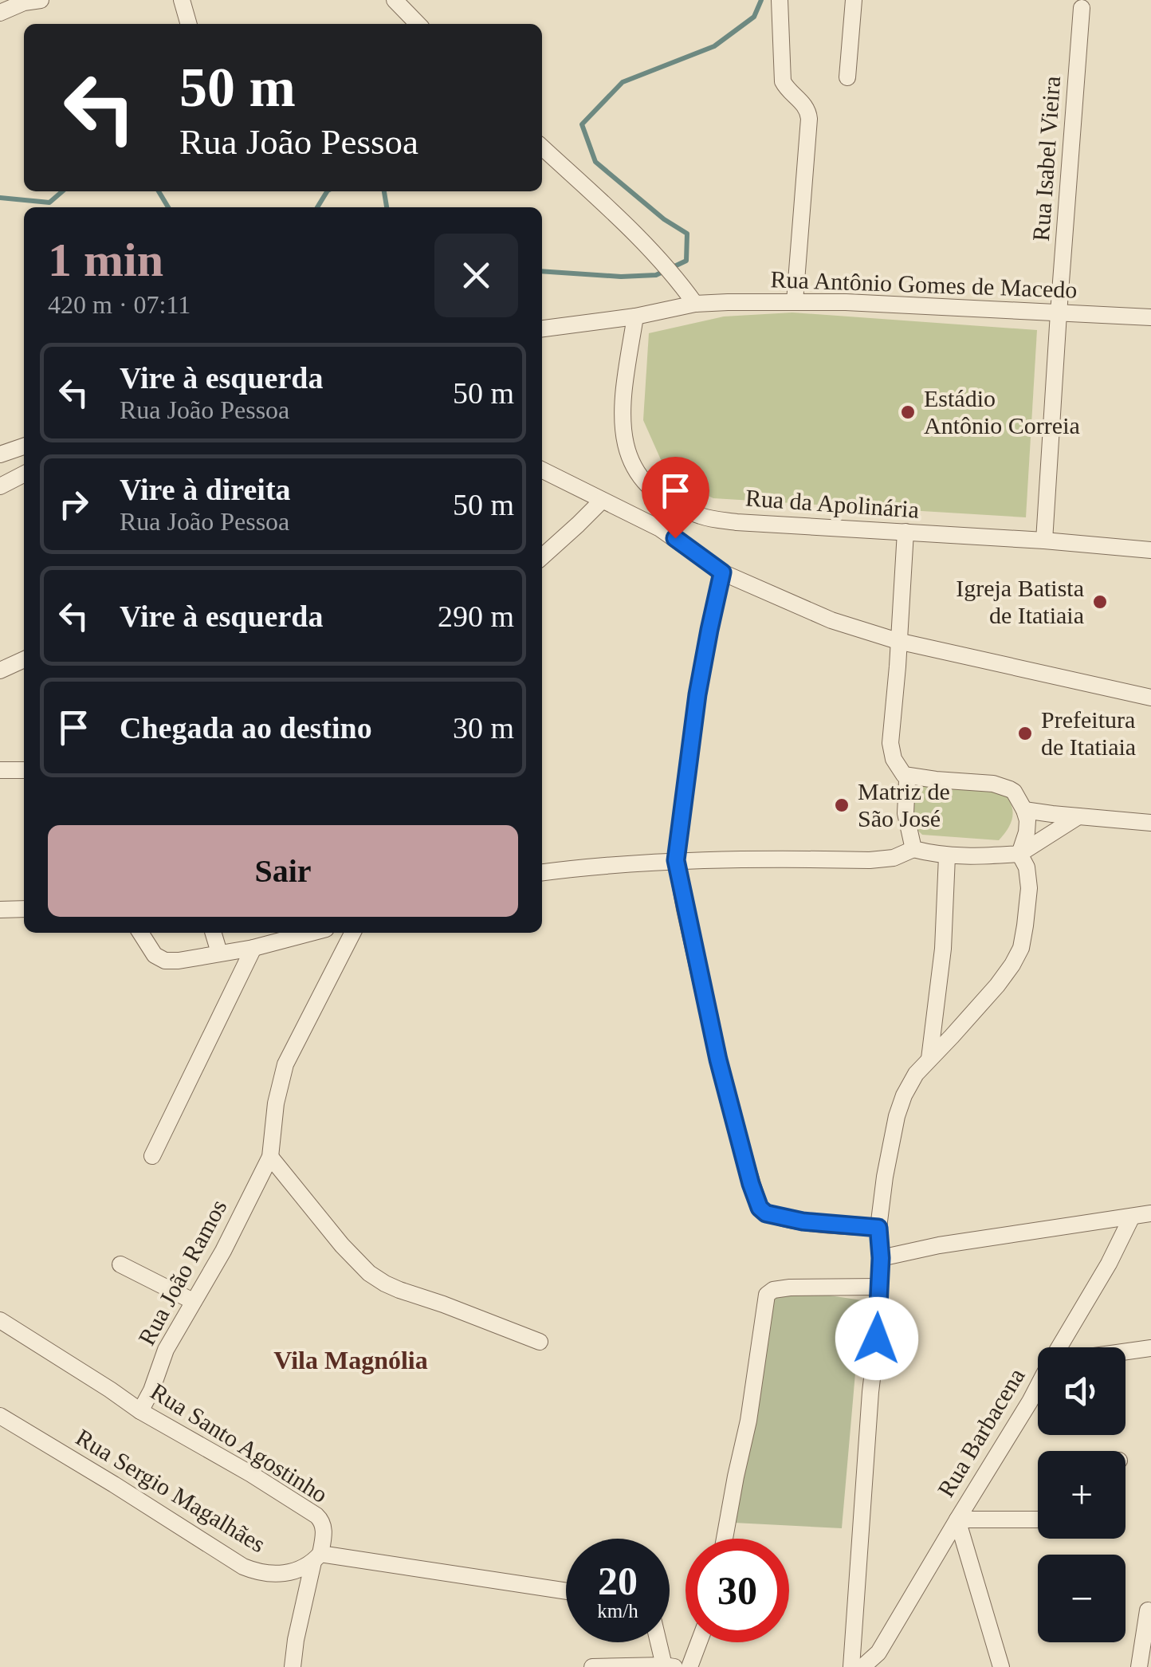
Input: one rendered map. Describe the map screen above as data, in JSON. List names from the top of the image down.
{
  "streets": {
    "street": [
      "Rua Isabel Vieira",
      "Rua Antônio Gomes de Macedo",
      "Rua da Apolinária",
      "Rua João Ramos",
      "Rua Barbacena",
      "Rua Santo Agostinho",
      "Rua Sergio Magalhães"
    ]
  },
  "crossings": [
    ["Rua Isabel Vieira", "Rua Antônio Gomes de Macedo"],
    ["Rua Isabel Vieira", "Rua da Apolinária"],
    ["Rua Antônio Gomes de Macedo", "Rua da Apolinária"],
    ["Rua João Ramos", "Rua Santo Agostinho"],
    ["Rua Santo Agostinho", "Rua Sergio Magalhães"]
  ],
  "districts": ["Vila Magnólia"],
  "places": [
    "Estádio Antônio Correia",
    "Igreja Batista de Itatiaia",
    "Prefeitura de Itatiaia",
    "Matriz de São José"
  ],
  "page": {
    "turn": ["50 m", "Rua João Pessoa"],
    "heading": ["1 min", "420 m · 07:11"],
    "list": [
      {
        "name": "Vire à esquerda",
        "note": "Rua João Pessoa",
        "value": "50 m"
      },
      {
        "name": "Vire à direita",
        "note": "Rua João Pessoa",
        "value": "50 m"
      },
      {
        "name": "Vire à esquerda",
        "value": "290 m"
      },
      {
        "name": "Chegada ao destino",
        "value": "30 m"
      }
    ],
    "buttons": "Sair",
    "map_buttons": ["+", "−"],
    "speed": "20 km/h",
    "limit": "30"
  }
}
